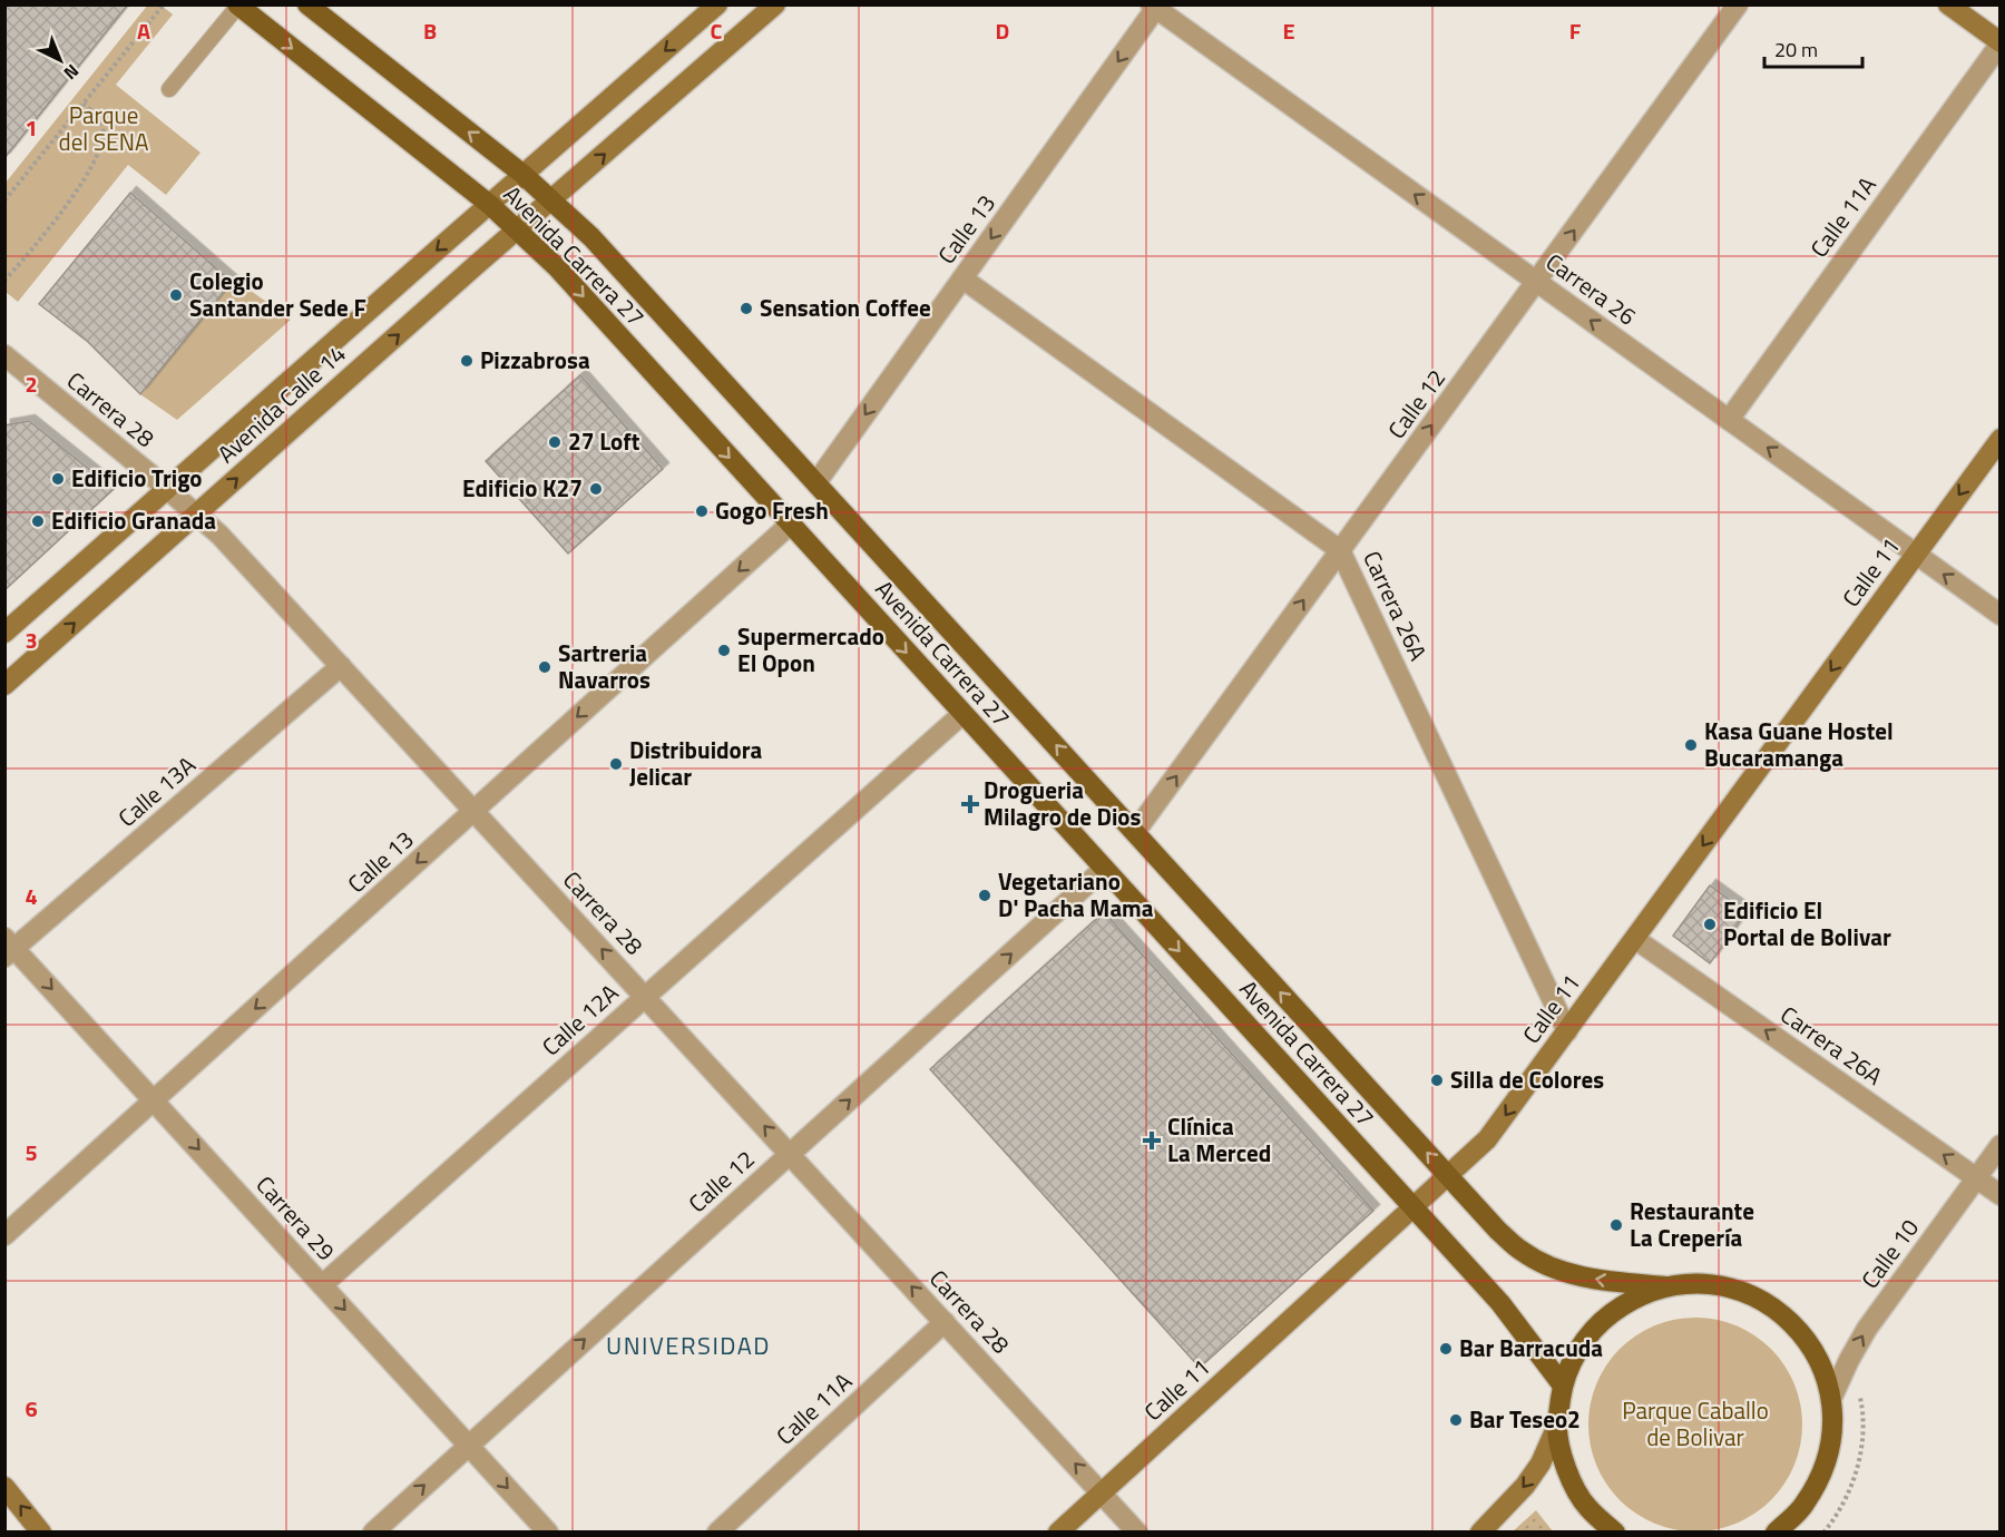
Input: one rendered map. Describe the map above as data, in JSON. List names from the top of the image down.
{
  "streets": {
    "main road": ["Avenida Carrera 27", "Avenida Calle 14", "Calle 11"],
    "street": [
      "Calle 11A",
      "Calle 13",
      "Carrera 26",
      "Calle 12",
      "Carrera 28",
      "Carrera 26A",
      "Calle 13A",
      "Calle 12A",
      "Carrera 29",
      "Calle 10"
    ]
  },
  "crossings": [
    ["Calle 11A", "Carrera 26"],
    ["Calle 11A", "Carrera 28"],
    ["Calle 13", "Avenida Carrera 27"],
    ["Calle 13", "Carrera 26"],
    ["Calle 13", "Carrera 28"],
    ["Calle 13", "Carrera 26A"],
    ["Calle 13", "Carrera 29"],
    ["Avenida Carrera 27", "Avenida Calle 14"],
    ["Avenida Carrera 27", "Calle 12"],
    ["Avenida Carrera 27", "Calle 11"],
    ["Avenida Carrera 27", "Calle 12A"],
    ["Carrera 26", "Calle 12"],
    ["Carrera 26", "Calle 11"],
    ["Avenida Calle 14", "Carrera 28"],
    ["Calle 12", "Carrera 28"],
    ["Calle 12", "Carrera 26A"],
    ["Calle 12", "Carrera 29"],
    ["Carrera 28", "Calle 11"],
    ["Carrera 28", "Calle 13A"],
    ["Carrera 28", "Calle 12A"],
    ["Calle 11", "Carrera 26A"],
    ["Carrera 26A", "Calle 10"],
    ["Calle 13A", "Carrera 29"],
    ["Calle 12A", "Carrera 29"]
  ],
  "one_way": [
    "Calle 13",
    "Carrera 26",
    "Calle 12",
    "Carrera 28",
    "Calle 11",
    "Carrera 29",
    "Calle 10"
  ],
  "districts": ["UNIVERSIDAD"],
  "parks": ["Parque del SENA", "Parque Caballo de Bolivar"],
  "places": {
    "other": [
      "Colegio Santander Sede F",
      "Sensation Coffee",
      "Pizzabrosa",
      "27 Loft",
      "Edificio Trigo",
      "Edificio K27",
      "Gogo Fresh",
      "Edificio Granada",
      "Supermercado El Opon",
      "Sartreria Navarros",
      "Kasa Guane Hostel Bucaramanga",
      "Distribuidora Jelicar",
      "Vegetariano D' Pacha Mama",
      "Edificio El Portal de Bolivar",
      "Silla de Colores",
      "Restaurante La Crepería",
      "Bar Barracuda",
      "Bar Teseo2"
    ],
    "health": ["Drogueria Milagro de Dios", "Clínica La Merced"]
  },
  "scale_bar": "20 m",
  "north": "bottom right",
  "grid": {
    "columns": [
      "A",
      "B",
      "C",
      "D",
      "E",
      "F"
    ],
    "rows": [
      "1",
      "2",
      "3",
      "4",
      "5",
      "6"
    ]
  }
}
